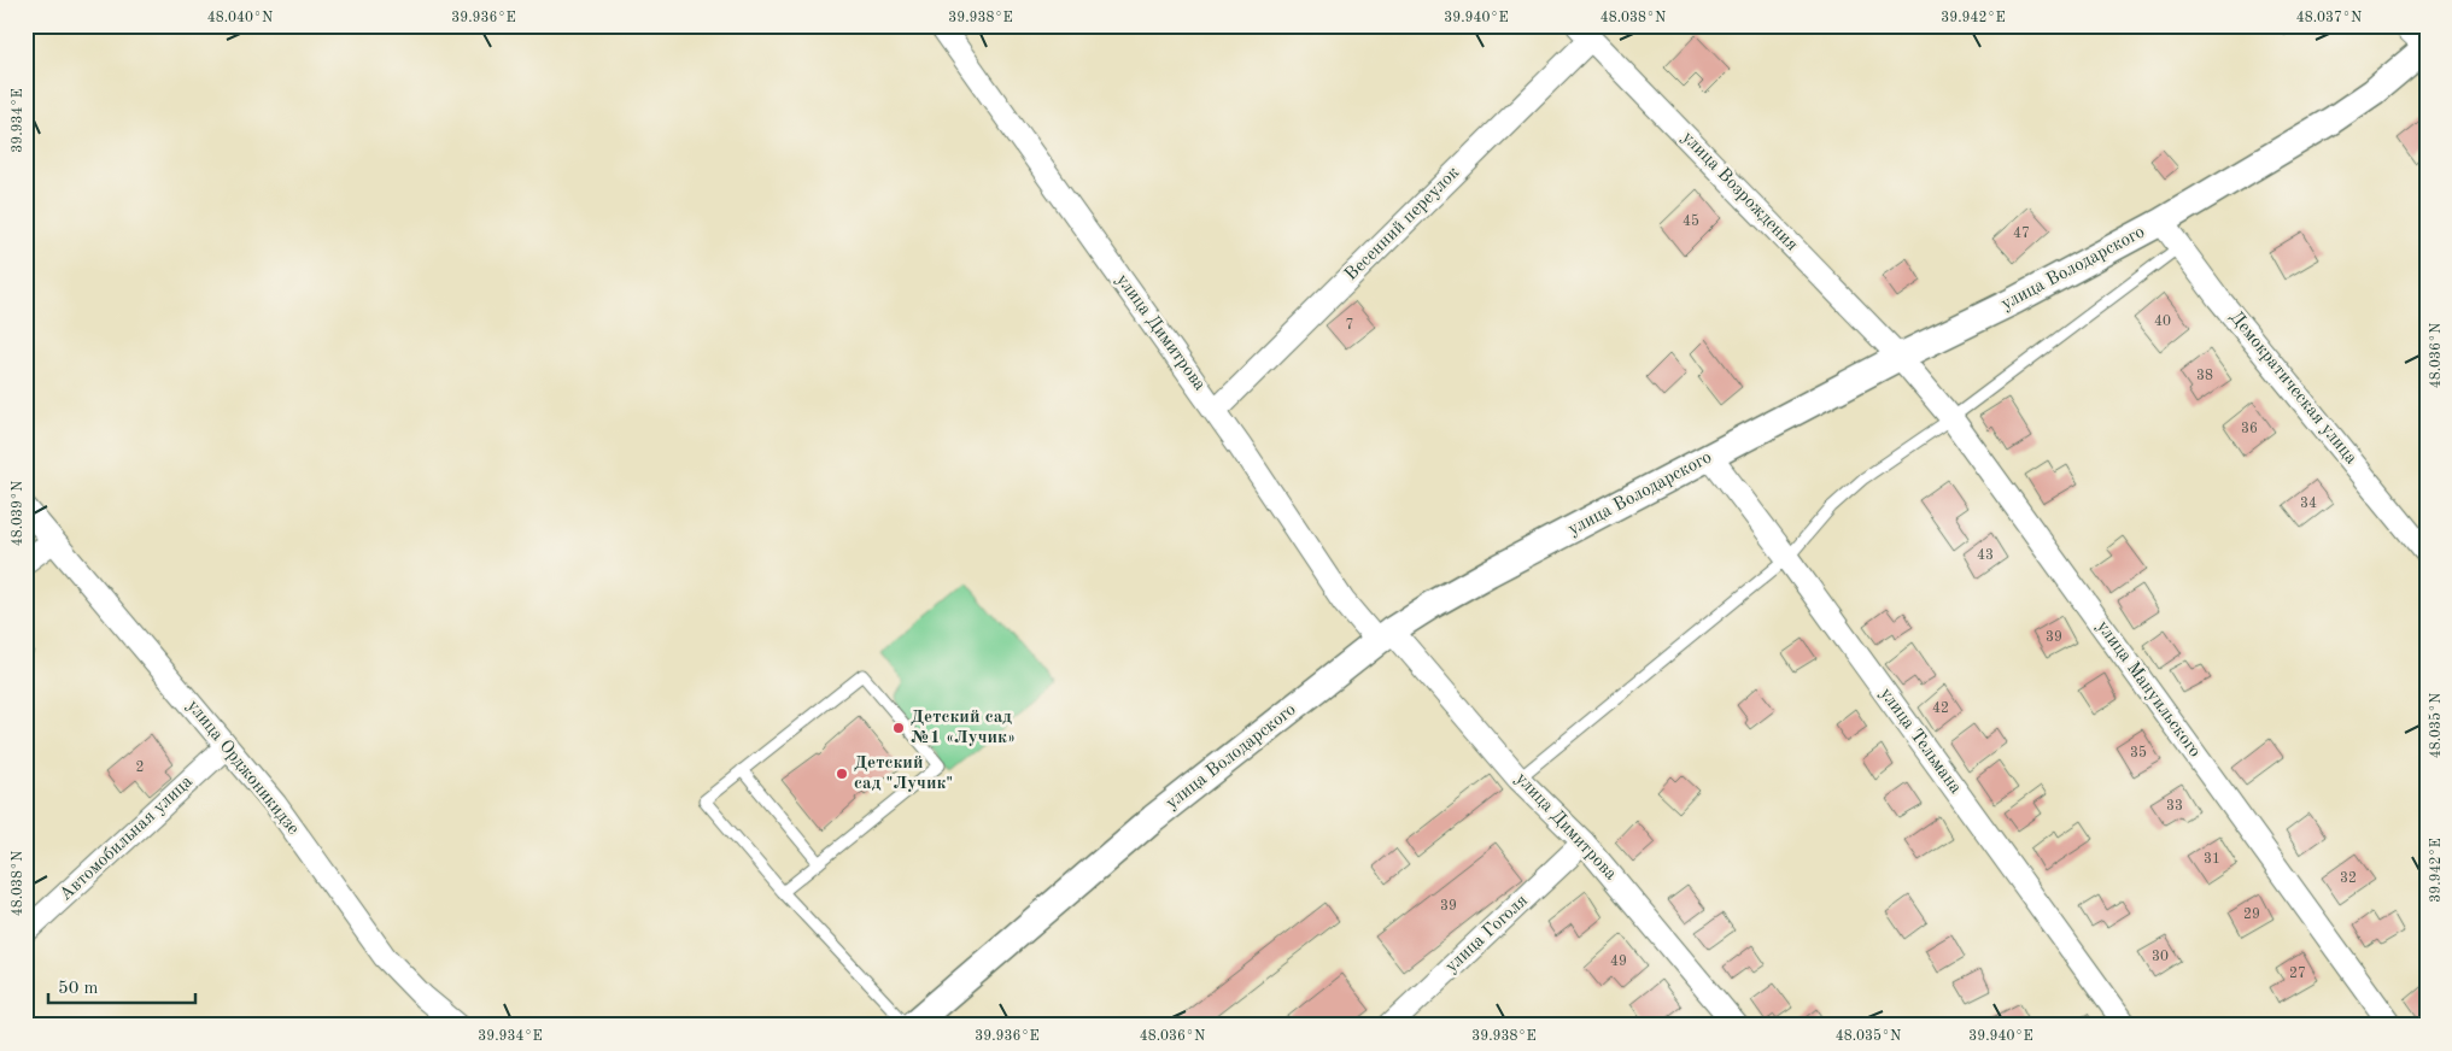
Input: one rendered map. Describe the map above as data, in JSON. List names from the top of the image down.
{
  "streets": {
    "street": [
      "улица Возрождения",
      "Весенний переулок",
      "улица Володарского",
      "улица Димитрова",
      "Демократическая улица",
      "улица Мануильского",
      "улица Тельмана",
      "улица Орджоникидзе",
      "Автомобильная улица",
      "улица Гоголя"
    ]
  },
  "crossings": [
    ["улица Возрождения", "Весенний переулок"],
    ["улица Возрождения", "улица Володарского"],
    ["улица Возрождения", "улица Мануильского"],
    ["Весенний переулок", "улица Димитрова"],
    ["улица Володарского", "улица Димитрова"],
    ["улица Володарского", "Демократическая улица"],
    ["улица Володарского", "улица Мануильского"],
    ["улица Володарского", "улица Тельмана"],
    ["улица Димитрова", "улица Гоголя"],
    ["улица Орджоникидзе", "Автомобильная улица"]
  ],
  "places": ["Детский сад №1 «Лучик»", "Детский сад \"Лучик\""],
  "house_numbers": [
    "45",
    "47",
    "40",
    "7",
    "38",
    "36",
    "34",
    "43",
    "39",
    "42",
    "35",
    "2",
    "33",
    "31",
    "32",
    "39",
    "29",
    "30",
    "49",
    "27"
  ],
  "scale_bar": "50 m",
  "coordinates": [
    "48.040°N",
    "39.936°E",
    "39.938°E",
    "39.940°E",
    "48.038°N",
    "39.942°E",
    "48.037°N",
    "39.934°E",
    "48.036°N",
    "48.039°N",
    "48.035°N"
  ]
}
